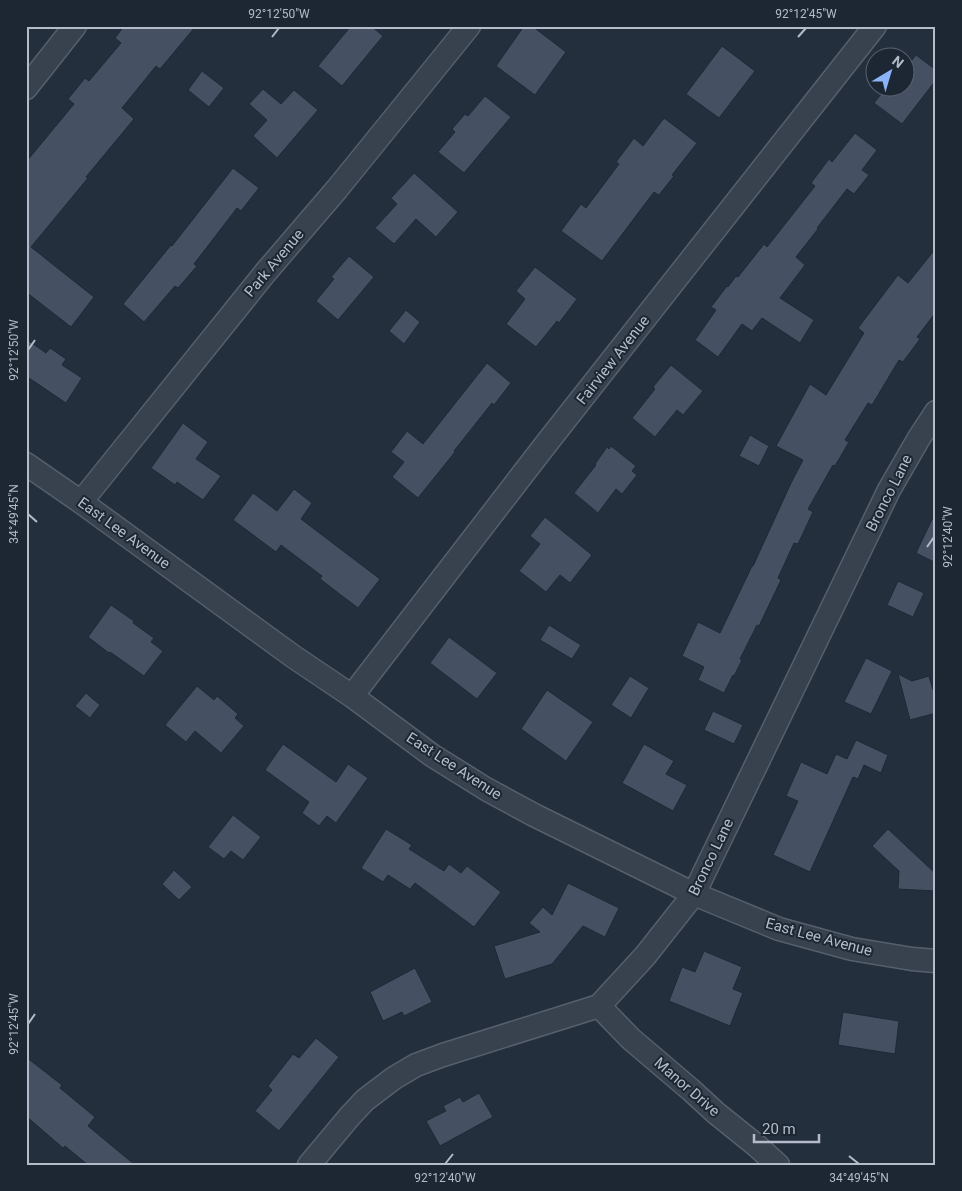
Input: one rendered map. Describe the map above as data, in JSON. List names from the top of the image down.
{
  "streets": {
    "street": [
      "Park Avenue",
      "Fairview Avenue",
      "Bronco Lane",
      "East Lee Avenue",
      "Manor Drive"
    ]
  },
  "crossings": [
    ["Park Avenue", "East Lee Avenue"],
    ["Fairview Avenue", "East Lee Avenue"],
    ["Bronco Lane", "East Lee Avenue"],
    ["Bronco Lane", "Manor Drive"]
  ],
  "scale_bar": "20 m",
  "north": "top right",
  "coordinates": [
    "92°12'50\"W",
    "92°12'45\"W",
    "34°49'45\"N",
    "92°12'40\"W"
  ]
}
